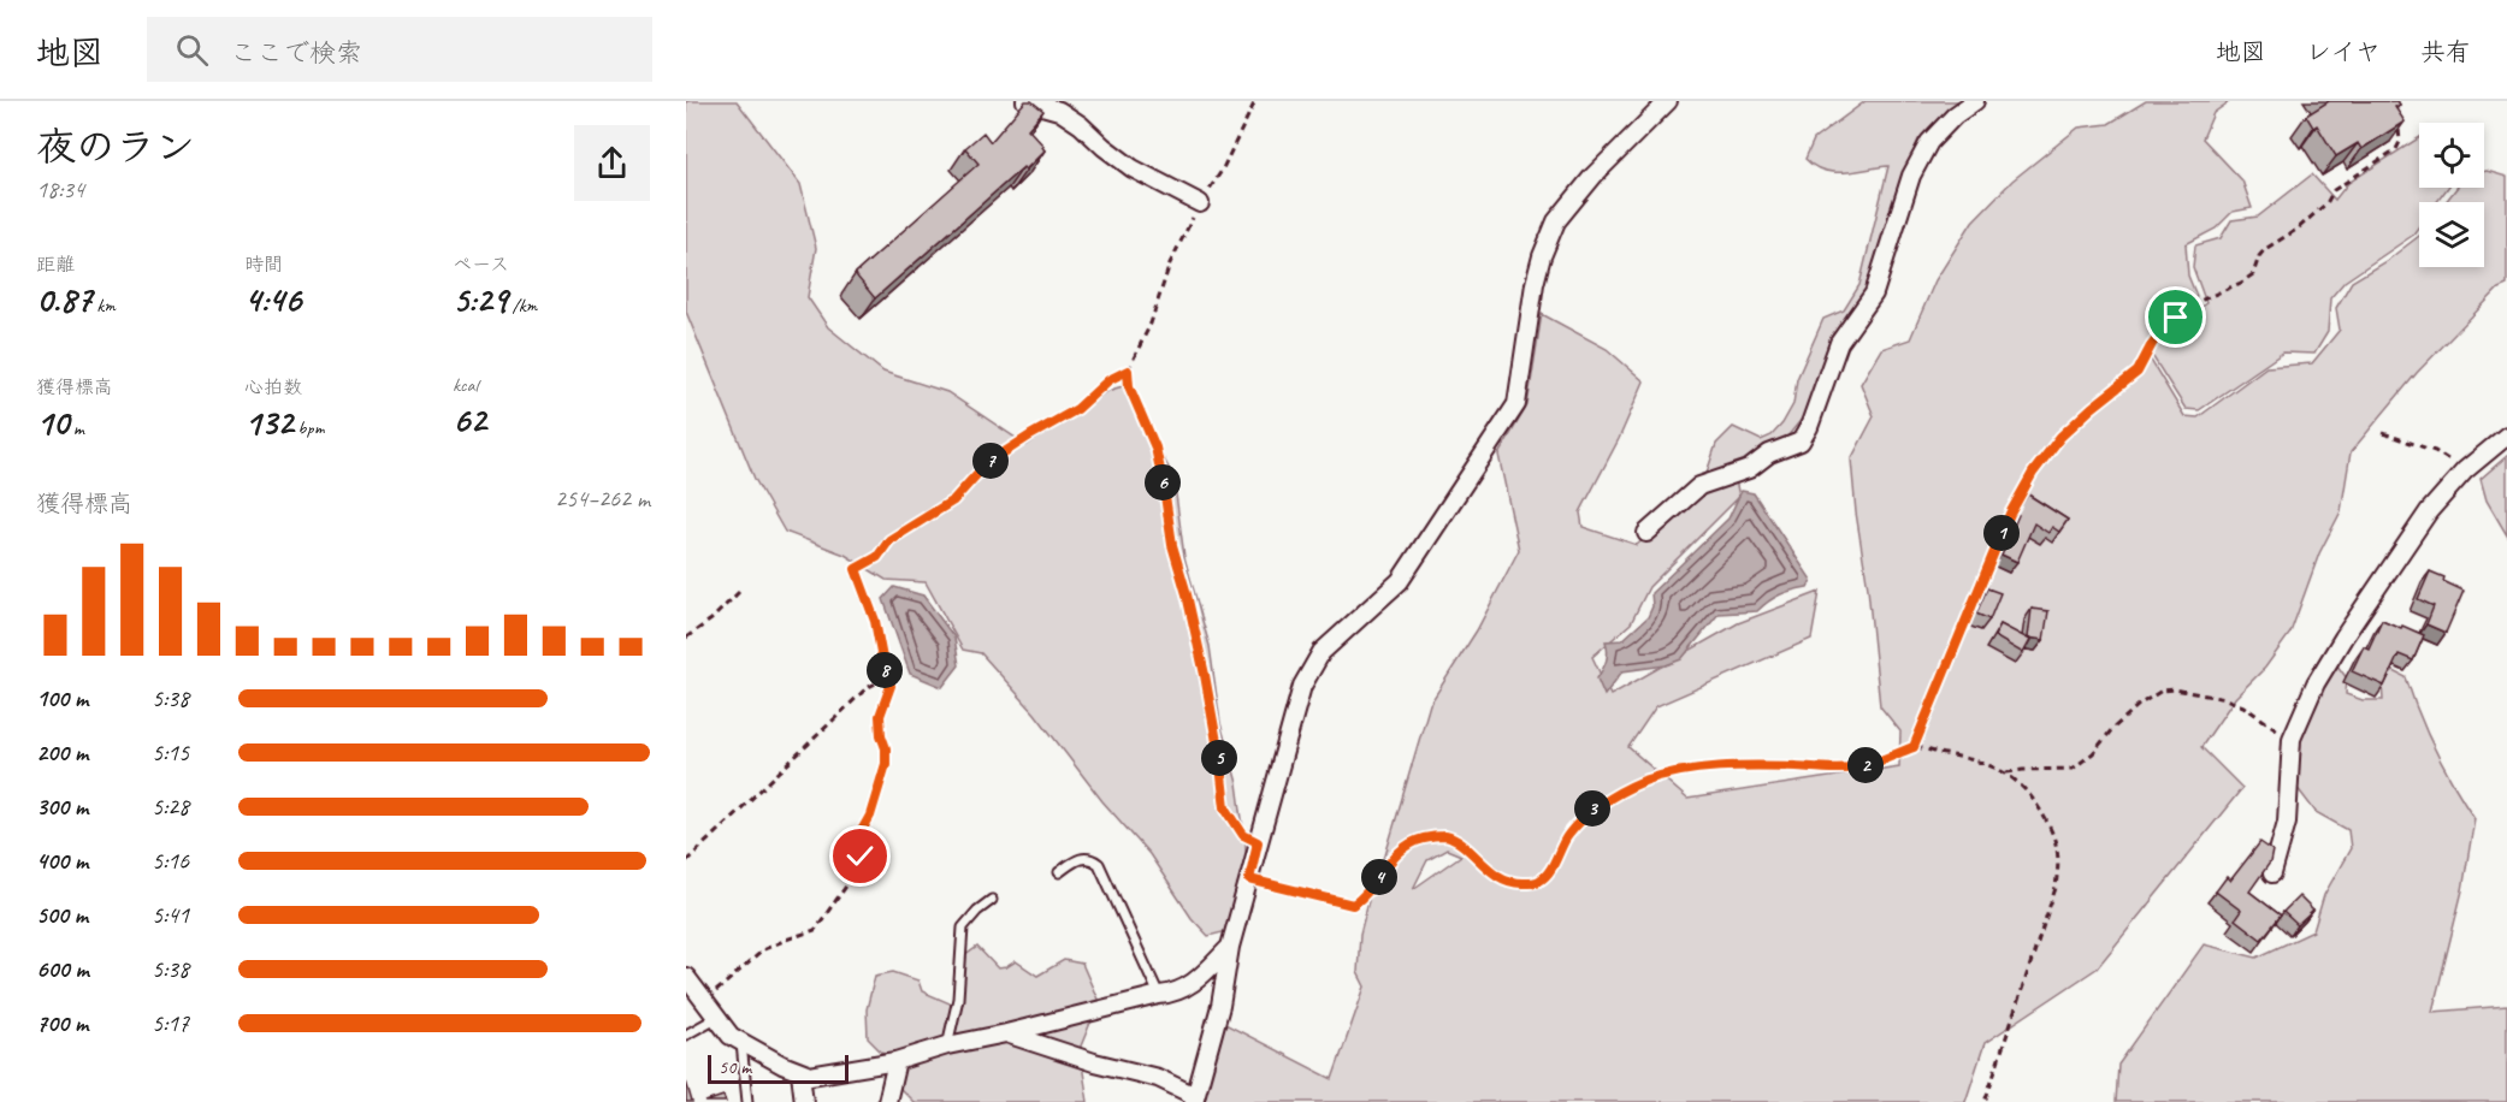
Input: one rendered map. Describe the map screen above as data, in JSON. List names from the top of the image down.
{
  "scale_bar": "50 m",
  "page": {
    "header": "地図",
    "search": "ここで検索",
    "nav": ["地図", "レイヤ", "共有"],
    "heading": ["夜のラン", "18:34"],
    "stats": [
      ["距離", "0.87 km"],
      ["時間", "4:46"],
      ["ペース", "5:29 /km"],
      ["獲得標高", "10 m"],
      ["心拍数", "132 bpm"],
      ["kcal", "62"]
    ],
    "pins": [
      "7",
      "6",
      "1",
      "8",
      "5",
      "2",
      "3",
      "4"
    ],
    "chart": ["獲得標高", "254–262 m"],
    "list": [
      {
        "name": "100 m",
        "note": "5:38"
      },
      {
        "name": "200 m",
        "note": "5:15"
      },
      {
        "name": "300 m",
        "note": "5:28"
      },
      {
        "name": "400 m",
        "note": "5:16"
      },
      {
        "name": "500 m",
        "note": "5:41"
      },
      {
        "name": "600 m",
        "note": "5:38"
      },
      {
        "name": "700 m",
        "note": "5:17"
      }
    ],
    "scale": "50 m"
  }
}
